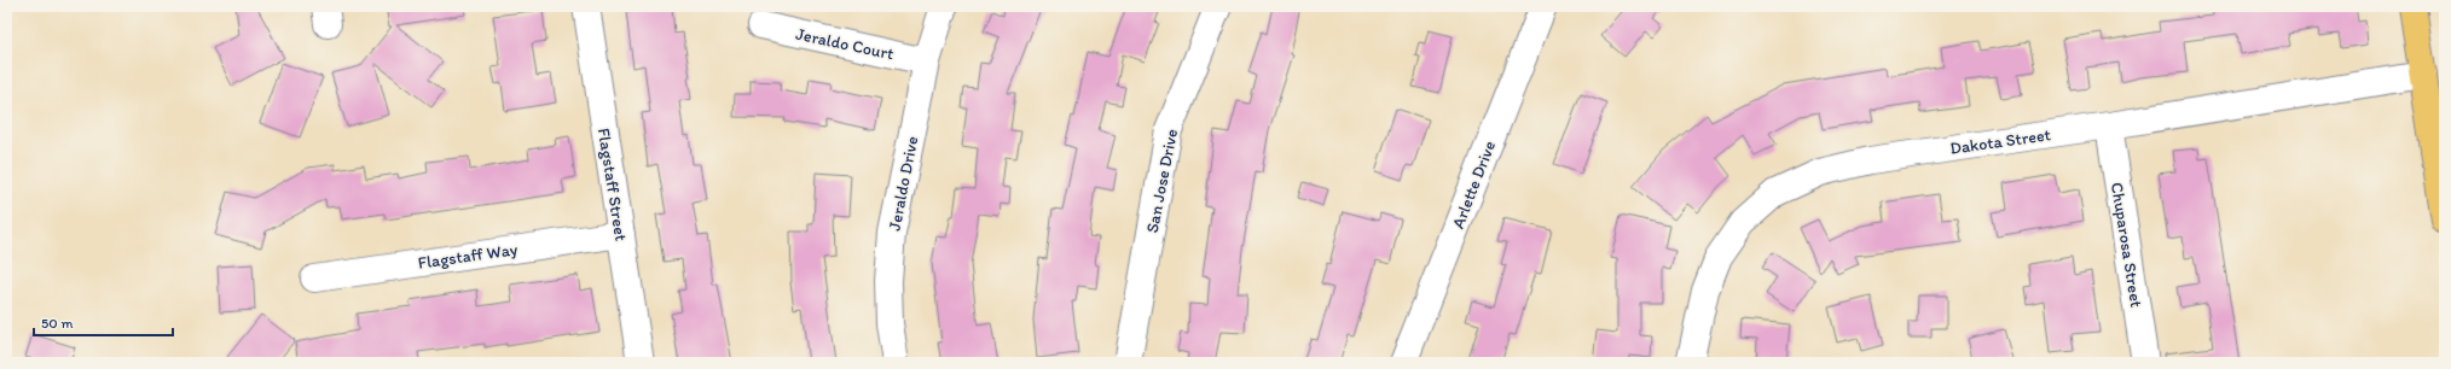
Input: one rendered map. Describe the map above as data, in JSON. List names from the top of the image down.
{
  "streets": {
    "street": [
      "Jeraldo Court",
      "Dakota Street",
      "San Jose Drive",
      "Jeraldo Drive",
      "Flagstaff Street",
      "Arlette Drive",
      "Chuparosa Street",
      "Flagstaff Way"
    ]
  },
  "crossings": [
    ["Jeraldo Court", "Jeraldo Drive"],
    ["Dakota Street", "Chuparosa Street"],
    ["Flagstaff Street", "Flagstaff Way"]
  ],
  "scale_bar": "50 m"
}
